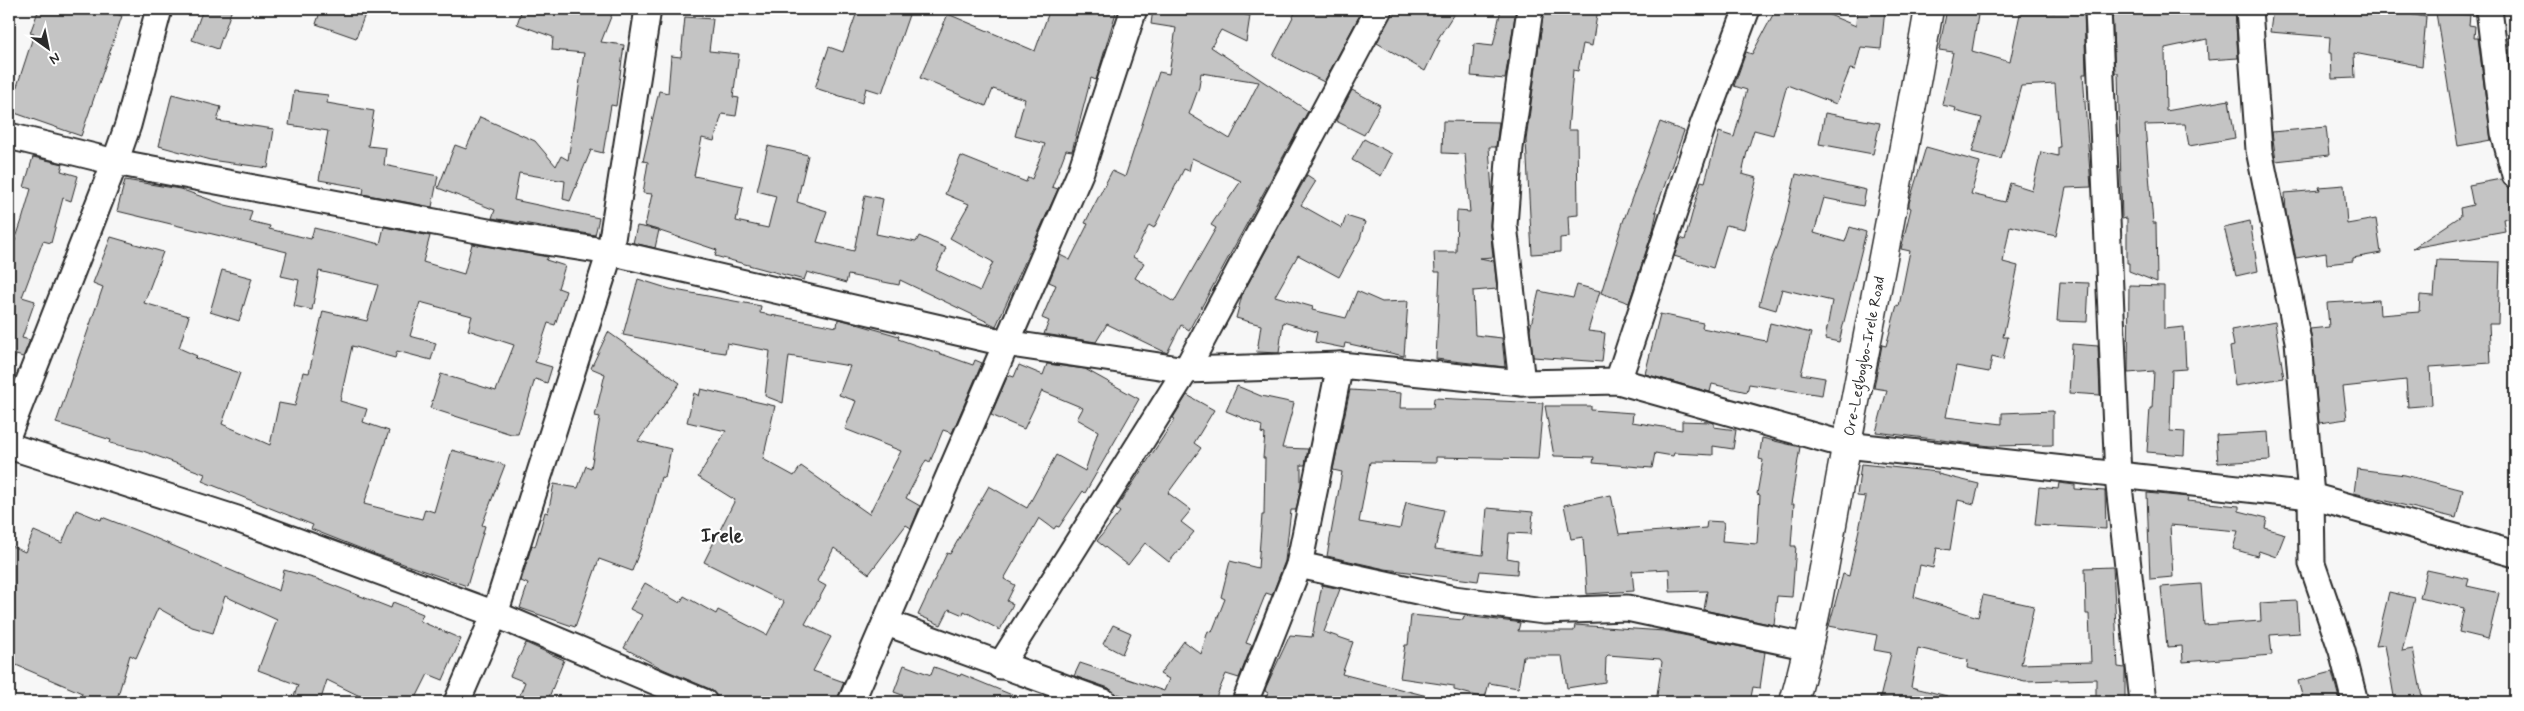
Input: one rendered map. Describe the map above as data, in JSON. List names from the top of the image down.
{
  "streets": {
    "main road": ["Ore-Legbogbo-Irele Road"]
  },
  "districts": ["Irele"],
  "north": "bottom right"
}
